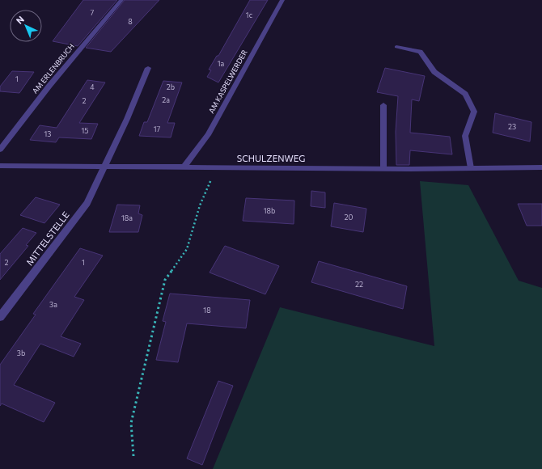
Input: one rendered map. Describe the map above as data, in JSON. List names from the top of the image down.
{
  "streets": {
    "street": [
      "AM ERLENBRUCH",
      "AM KASPELWERDER",
      "SCHULZENWEG",
      "MITTELSTELLE"
    ]
  },
  "crossings": [
    ["AM KASPELWERDER", "SCHULZENWEG"],
    ["SCHULZENWEG", "MITTELSTELLE"]
  ],
  "house_numbers": [
    "7",
    "1c",
    "8",
    "1a",
    "1",
    "4",
    "2b",
    "2a",
    "2",
    "23",
    "17",
    "15",
    "13",
    "18b",
    "20",
    "18a",
    "2",
    "1",
    "22",
    "3a",
    "18",
    "3b"
  ],
  "north": "top left"
}
